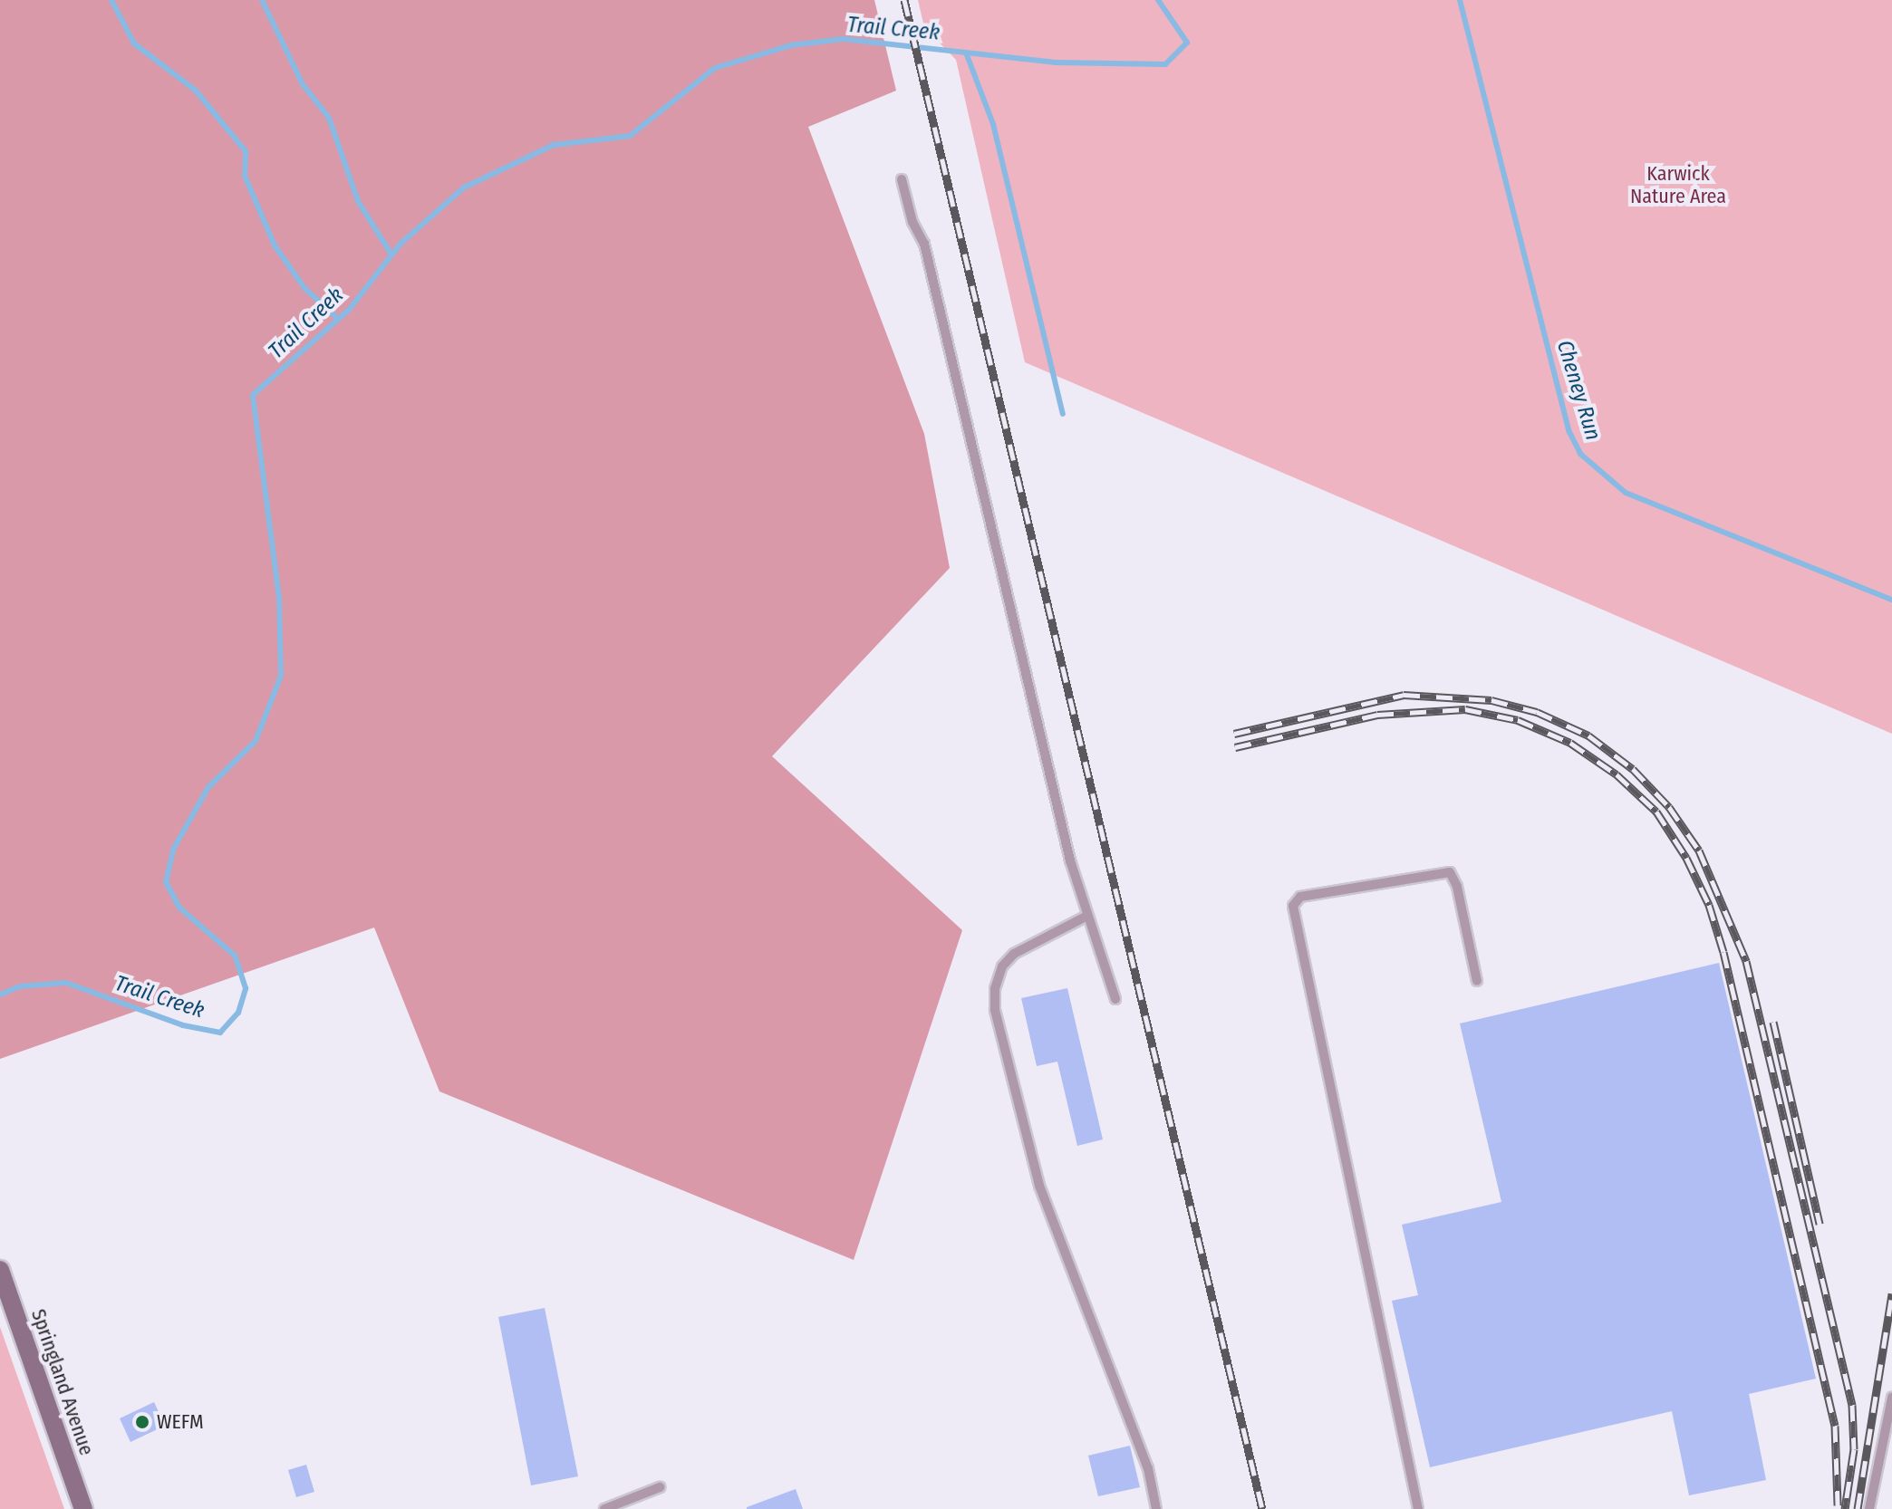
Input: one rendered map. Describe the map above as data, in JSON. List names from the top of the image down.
{
  "streets": {
    "street": ["Springland Avenue"]
  },
  "water": ["Trail Creek", "Cheney Run"],
  "parks": ["Karwick Nature Area"],
  "places": ["WEFM"]
}
